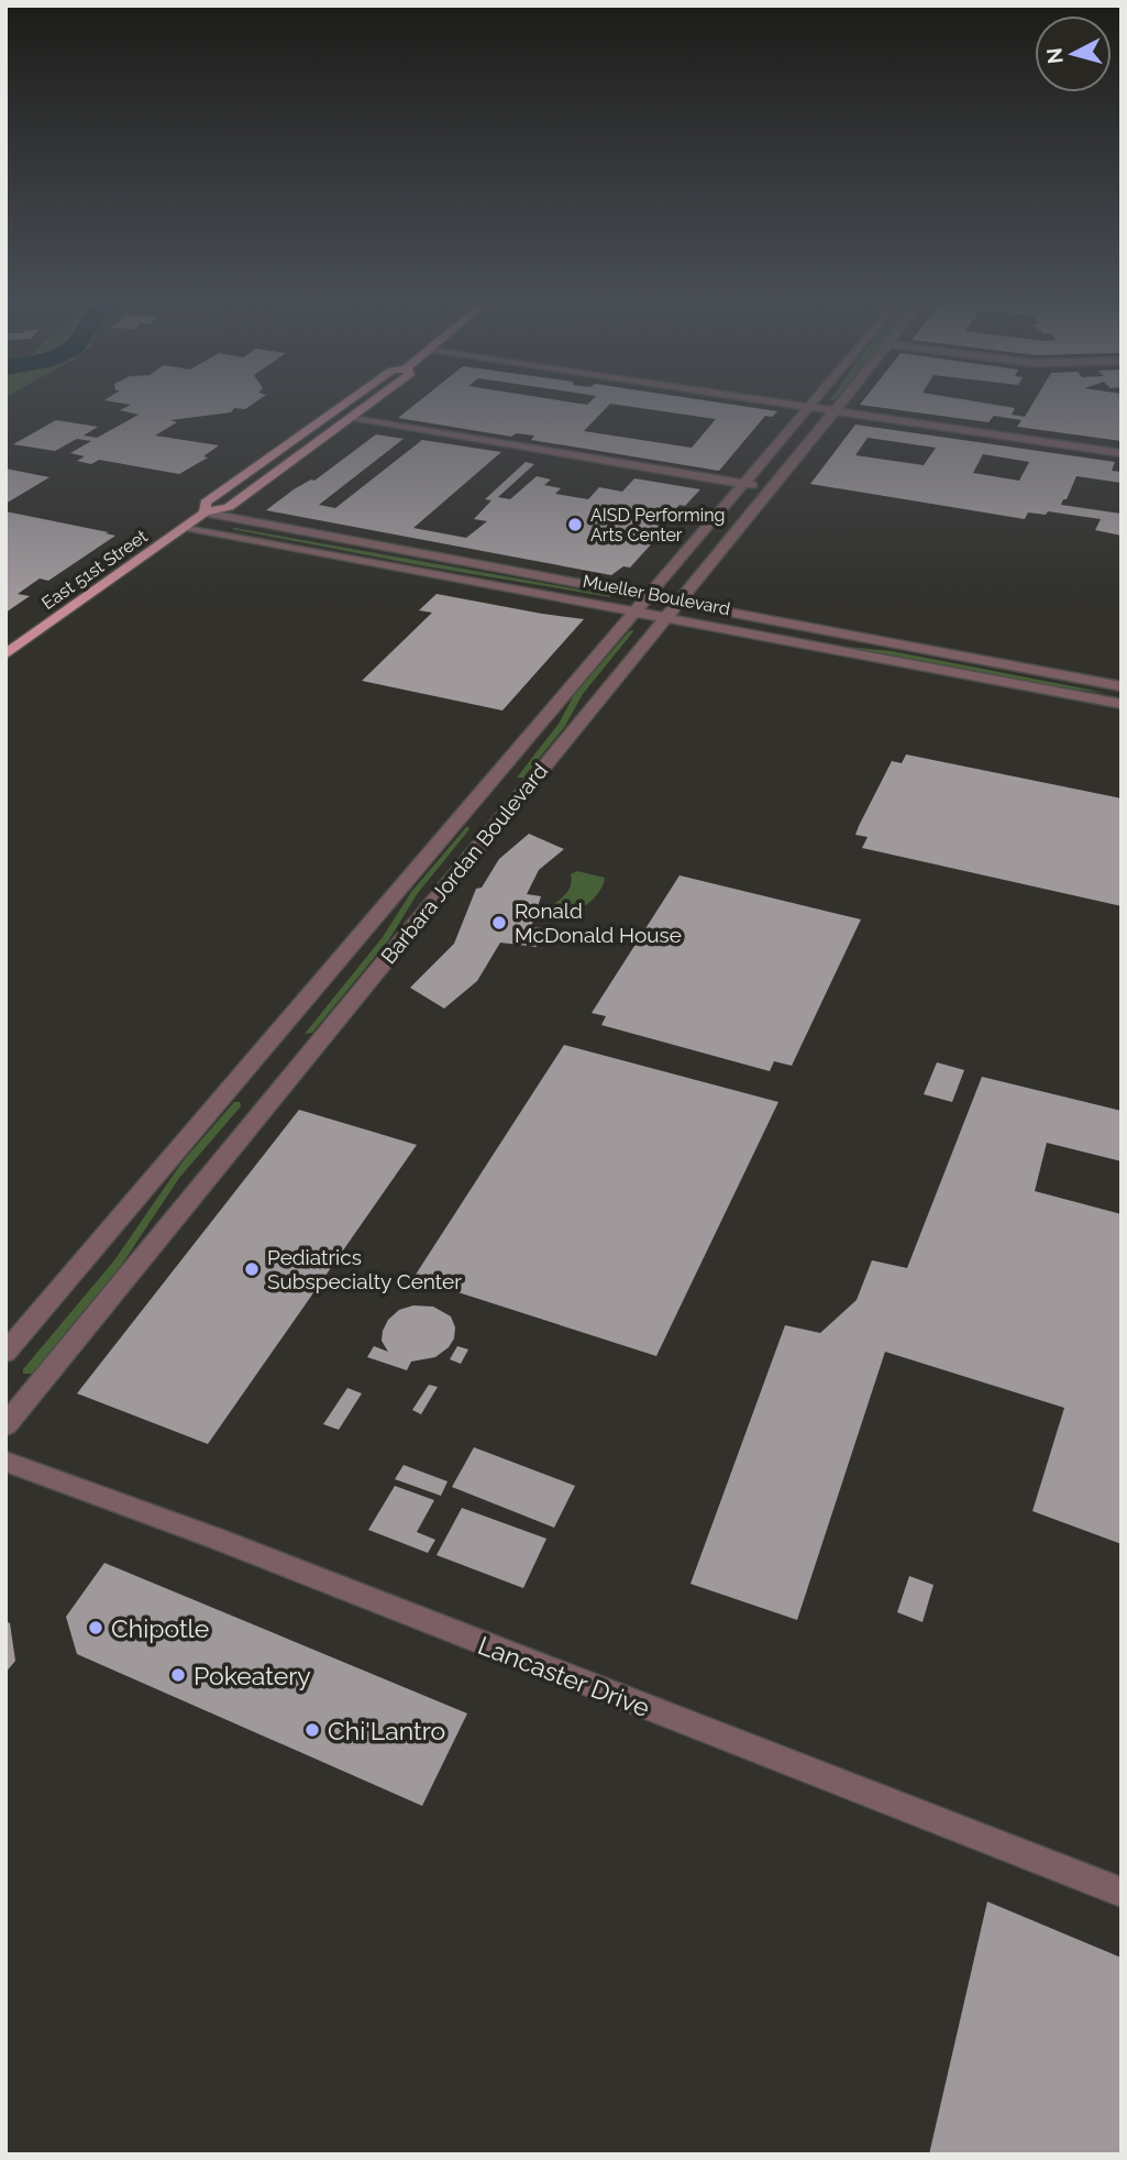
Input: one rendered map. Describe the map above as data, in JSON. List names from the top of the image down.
{
  "streets": {
    "main road": ["East 51st Street"],
    "street": ["Mueller Boulevard", "Barbara Jordan Boulevard", "Lancaster Drive"]
  },
  "crossings": [
    ["East 51st Street", "Mueller Boulevard"],
    ["Mueller Boulevard", "Barbara Jordan Boulevard"]
  ],
  "places": [
    "AISD Performing Arts Center",
    "Ronald McDonald House",
    "Pediatrics Subspecialty Center",
    "Chipotle",
    "Pokeatery",
    "Chi'Lantro"
  ],
  "north": "left"
}
